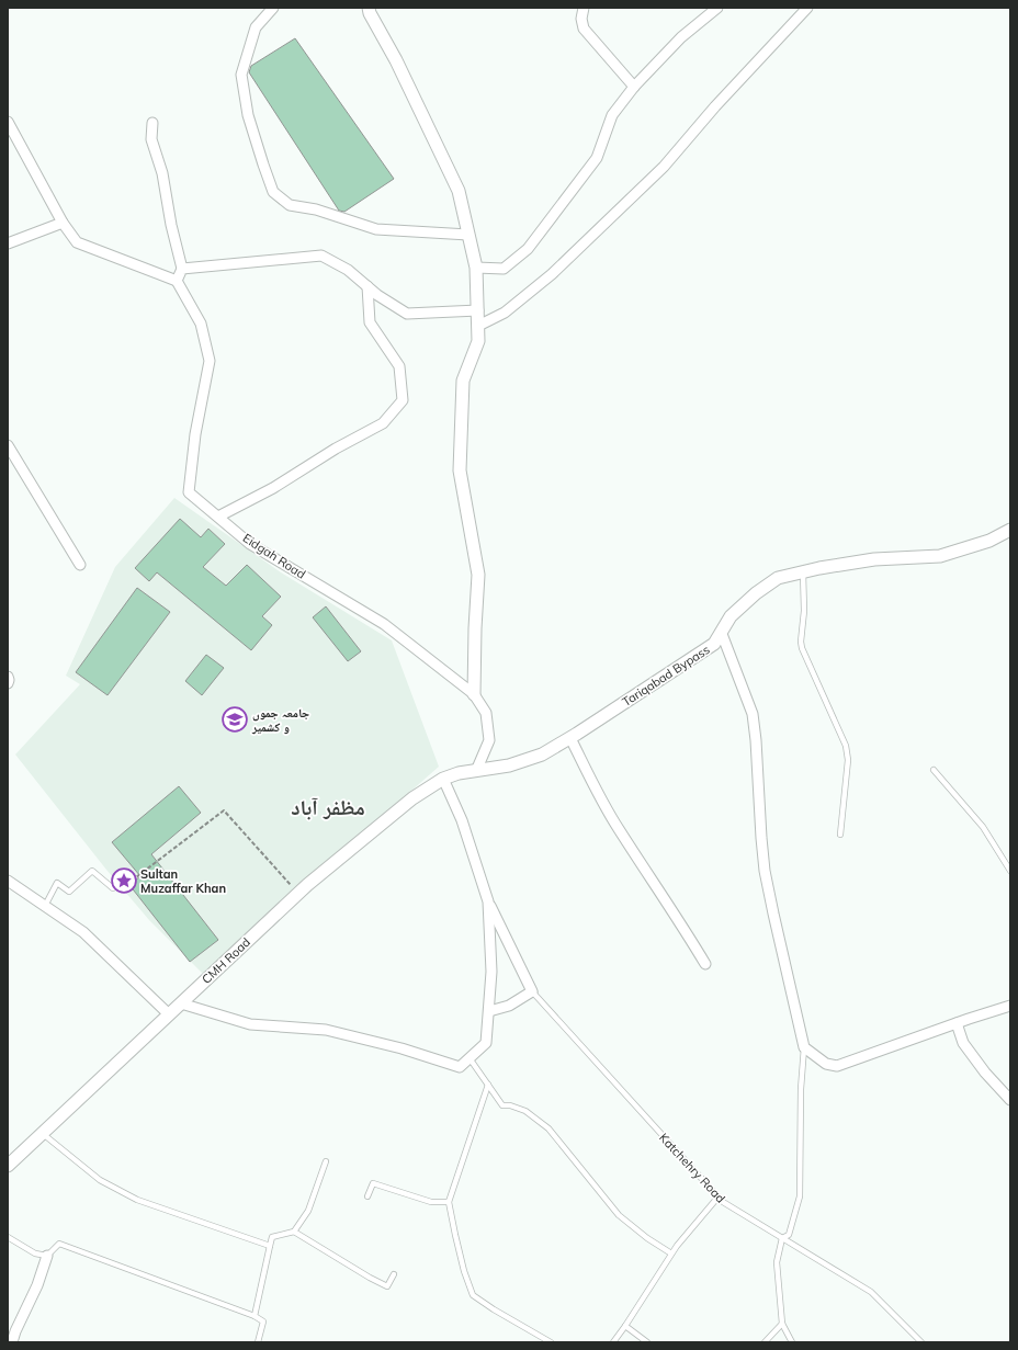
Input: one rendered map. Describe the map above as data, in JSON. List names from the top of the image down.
{
  "streets": {
    "street": ["Eidgah Road", "Tariqabad Bypass", "CMH Road"],
    "lane": ["Katchehry Road"]
  },
  "crossings": [
    ["Eidgah Road", "Tariqabad Bypass"],
    ["Tariqabad Bypass", "CMH Road"]
  ],
  "districts": ["مظفر آباد"],
  "places": {
    "school or university": ["جامعہ جموں و کشمیر"],
    "place": ["Sultan Muzaffar Khan"]
  }
}
